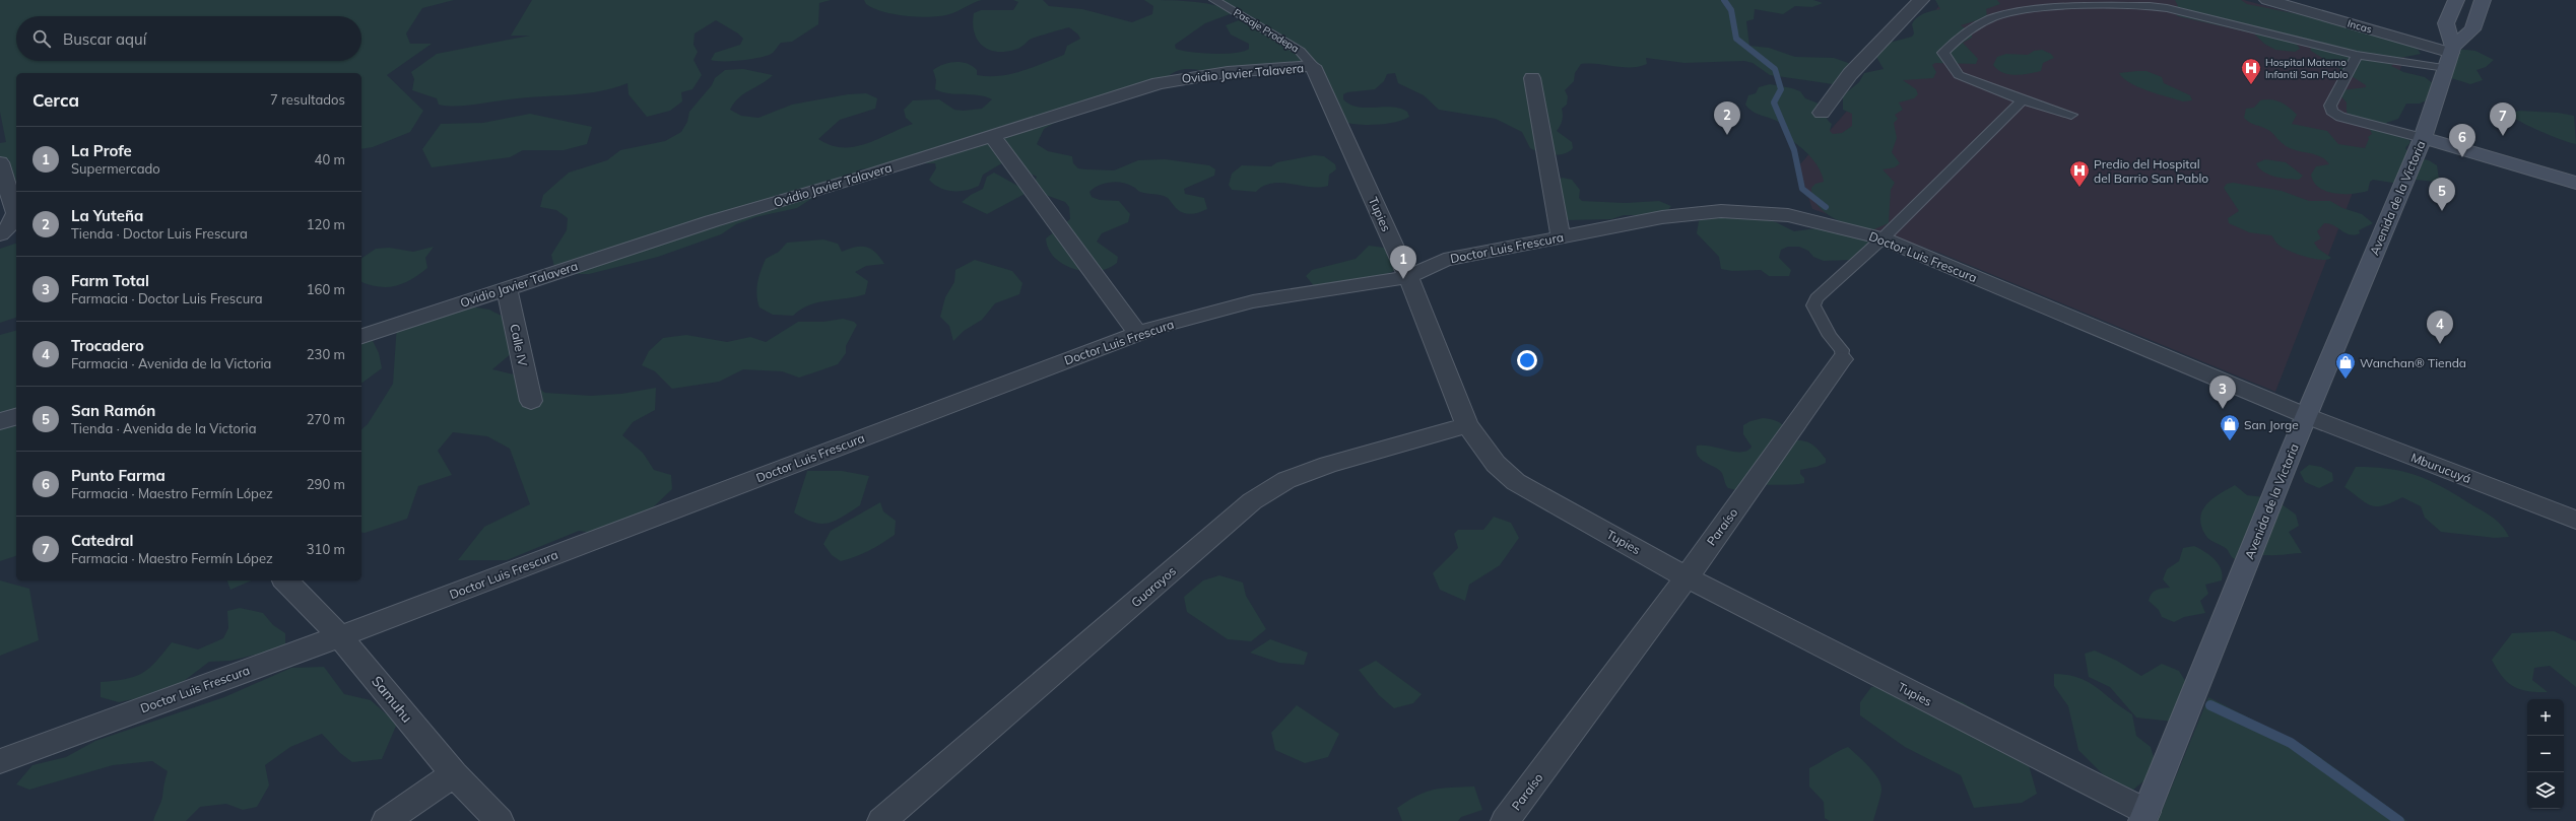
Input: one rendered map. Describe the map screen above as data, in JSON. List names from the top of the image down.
{
  "streets": {
    "main road": ["Avenida de la Victoria"],
    "street": [
      "Incas",
      "Ovidio Javier Talavera",
      "Tupies",
      "Doctor Luis Frescura",
      "Calle IV",
      "Mburucuyá",
      "Paraíso",
      "Guarayos",
      "Samuhu"
    ],
    "lane": ["Pasaje Prodepa"]
  },
  "crossings": [
    ["Incas", "Avenida de la Victoria"],
    ["Pasaje Prodepa", "Ovidio Javier Talavera"],
    ["Pasaje Prodepa", "Tupies"],
    ["Ovidio Javier Talavera", "Tupies"],
    ["Ovidio Javier Talavera", "Calle IV"],
    ["Avenida de la Victoria", "Tupies"],
    ["Avenida de la Victoria", "Doctor Luis Frescura"],
    ["Avenida de la Victoria", "Mburucuyá"],
    ["Tupies", "Doctor Luis Frescura"],
    ["Tupies", "Paraíso"],
    ["Tupies", "Guarayos"],
    ["Doctor Luis Frescura", "Mburucuyá"],
    ["Doctor Luis Frescura", "Paraíso"],
    ["Doctor Luis Frescura", "Samuhu"]
  ],
  "places": {
    "hospital": ["Hospital Materno Infantil San Pablo", "Predio del Hospital del Barrio San Pablo"],
    "shop": ["Wanchan® Tienda", "San Jorge"]
  },
  "page": {
    "search": "Buscar aquí",
    "heading": ["Cerca", "7 resultados"],
    "pins": [
      "2",
      "7",
      "6",
      "5",
      "1",
      "4",
      "3"
    ],
    "list": [
      {
        "mark": "1",
        "name": "La Profe",
        "note": "Supermercado",
        "value": "40 m"
      },
      {
        "mark": "2",
        "name": "La Yuteña",
        "note": "Tienda · Doctor Luis Frescura",
        "value": "120 m"
      },
      {
        "mark": "3",
        "name": "Farm Total",
        "note": "Farmacia · Doctor Luis Frescura",
        "value": "160 m"
      },
      {
        "mark": "4",
        "name": "Trocadero",
        "note": "Farmacia · Avenida de la Victoria",
        "value": "230 m"
      },
      {
        "mark": "5",
        "name": "San Ramón",
        "note": "Tienda · Avenida de la Victoria",
        "value": "270 m"
      },
      {
        "mark": "6",
        "name": "Punto Farma",
        "note": "Farmacia · Maestro Fermín López",
        "value": "290 m"
      },
      {
        "mark": "7",
        "name": "Catedral",
        "note": "Farmacia · Maestro Fermín López",
        "value": "310 m"
      }
    ],
    "map_buttons": ["+", "−"]
  }
}
